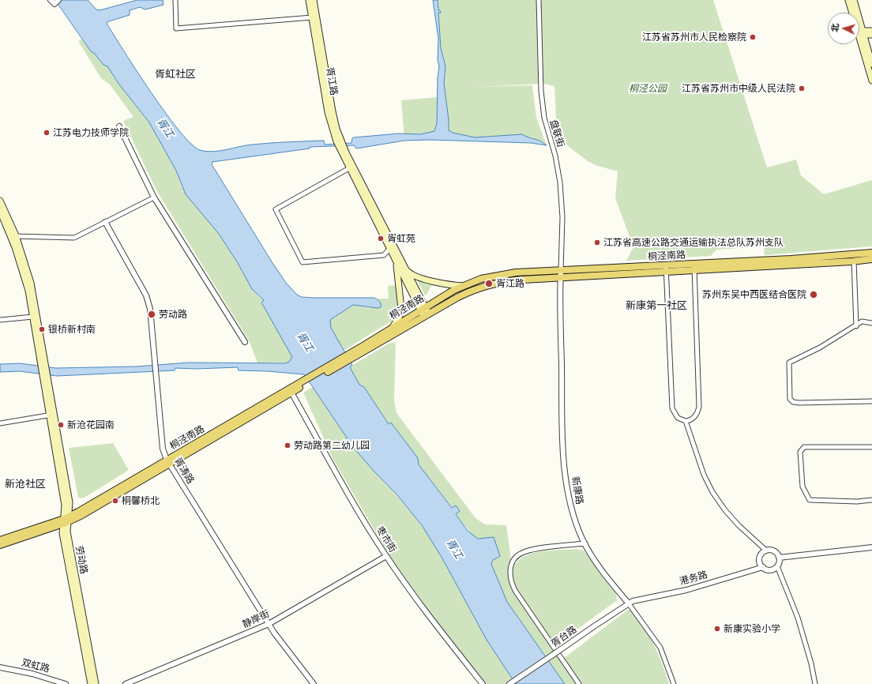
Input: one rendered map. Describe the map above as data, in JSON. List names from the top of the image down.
{
  "streets": {
    "main road": ["胥江路", "桐泾南路", "劳动路"],
    "street": [
      "盘联街",
      "胥涛路",
      "新康路",
      "枣市街",
      "港务路",
      "静岸街",
      "胥台路",
      "双虹路"
    ]
  },
  "crossings": [
    ["胥江路", "桐泾南路"],
    ["盘联街", "桐泾南路"],
    ["盘联街", "新康路"],
    ["桐泾南路", "胥涛路"],
    ["桐泾南路", "新康路"],
    ["桐泾南路", "枣市街"],
    ["桐泾南路", "劳动路"],
    ["胥涛路", "静岸街"],
    ["新康路", "港务路"],
    ["新康路", "胥台路"],
    ["枣市街", "静岸街"],
    ["港务路", "胥台路"]
  ],
  "districts": ["胥虹社区", "新康第一社区", "新沧社区"],
  "water": ["胥江"],
  "parks": ["桐泾公园"],
  "places": [
    "江苏省苏州市人民检察院",
    "江苏省苏州市中级人民法院",
    "江苏电力技师学院",
    "胥虹苑",
    "江苏省高速公路交通运输执法总队苏州支队",
    "胥江路",
    "苏州东吴中西医结合医院",
    "劳动路",
    "银桥新村南",
    "新沧花园南",
    "劳动路第二幼儿园",
    "桐馨桥北",
    "新康实验小学"
  ],
  "north": "left"
}
